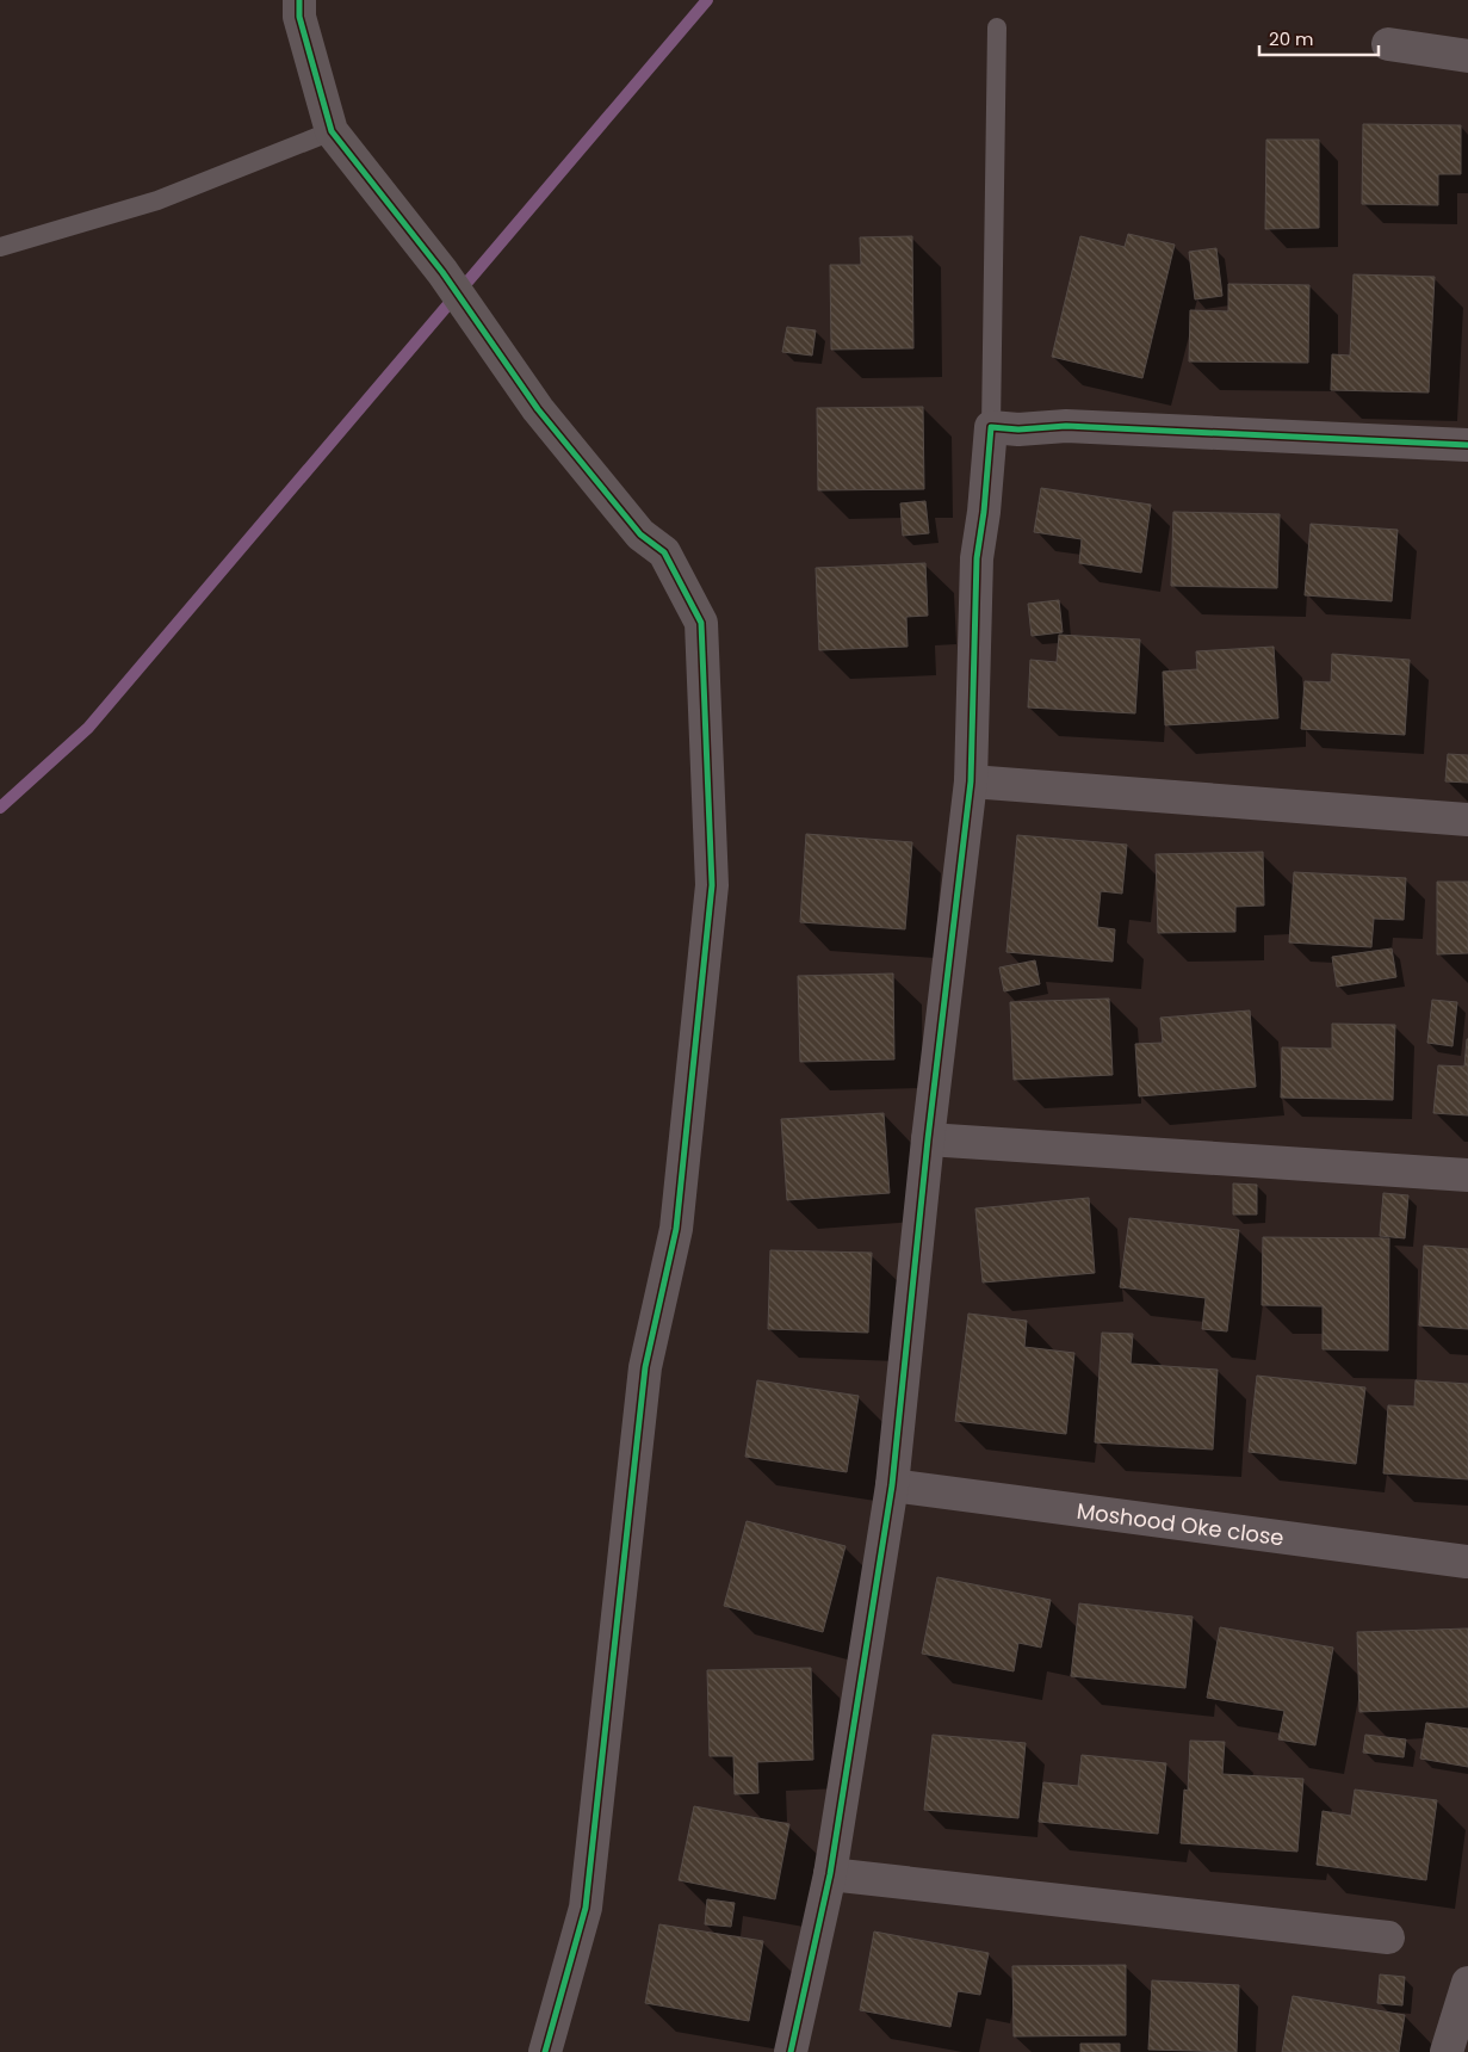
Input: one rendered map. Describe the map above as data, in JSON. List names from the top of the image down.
{
  "streets": {
    "street": ["Moshood Oke close"]
  },
  "scale_bar": "20 m"
}
